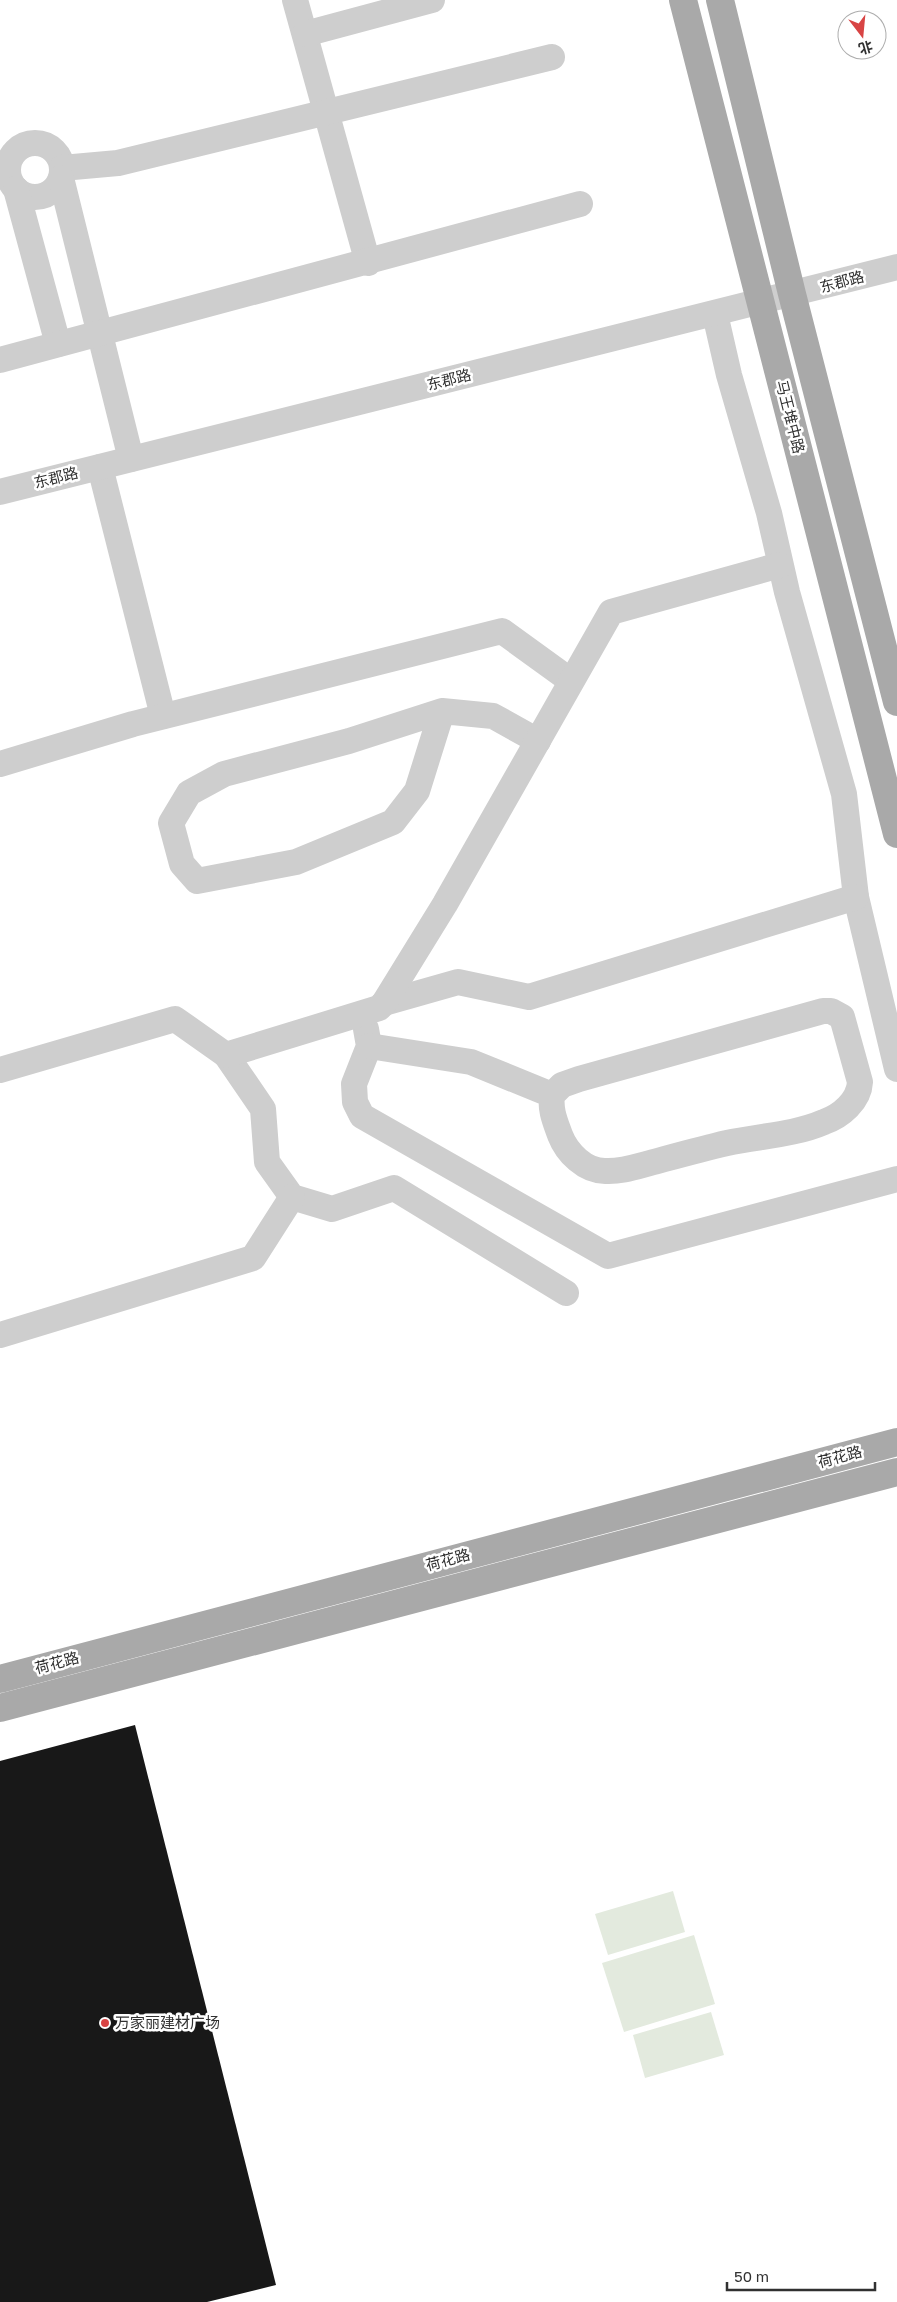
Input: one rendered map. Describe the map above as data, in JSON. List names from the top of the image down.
{
  "streets": {
    "main road": ["马王堆中路", "荷花路"],
    "street": ["东郡路"]
  },
  "crossings": [
    ["东郡路", "马王堆中路"]
  ],
  "places": ["万家丽建材广场"],
  "scale_bar": "50 m",
  "north": "bottom"
}
